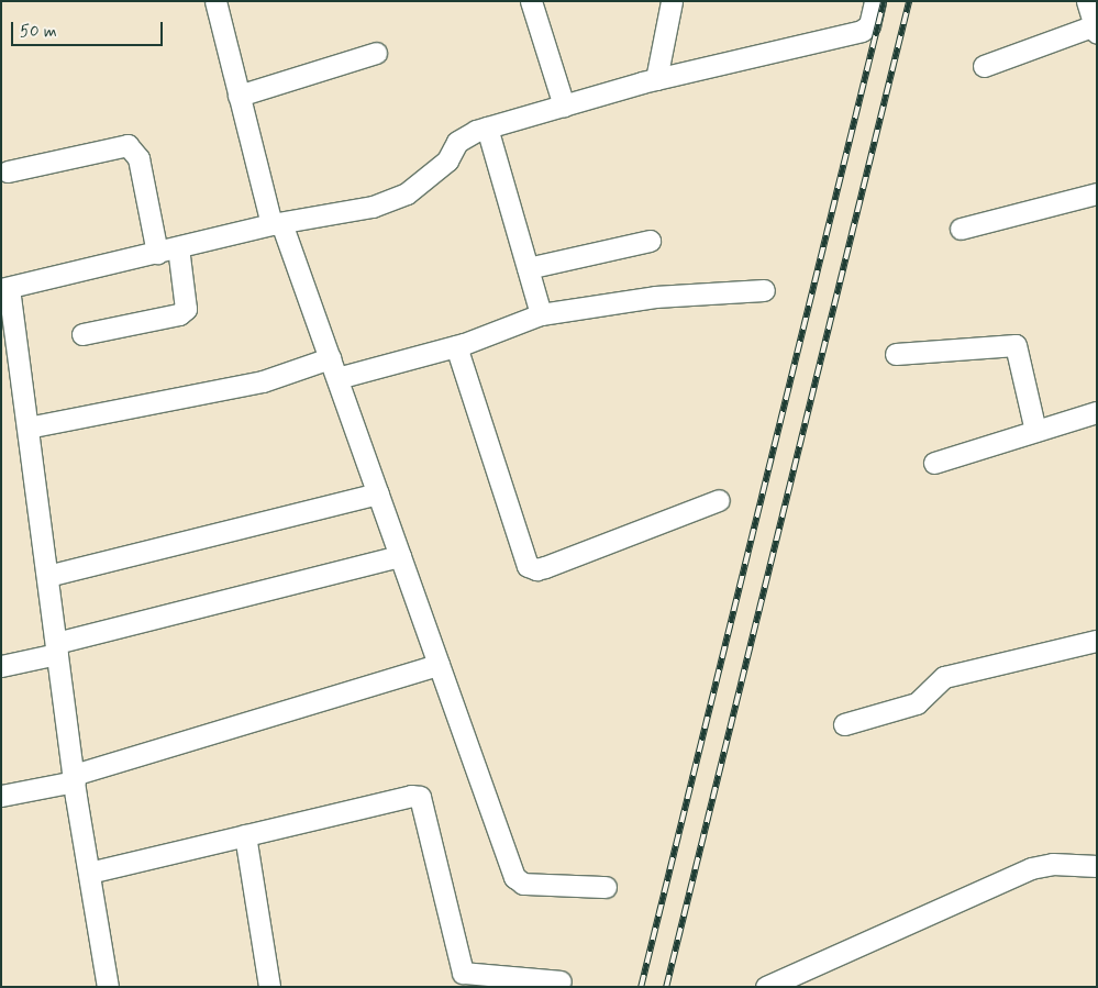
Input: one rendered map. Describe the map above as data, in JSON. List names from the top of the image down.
{
  "scale_bar": "50 m"
}
